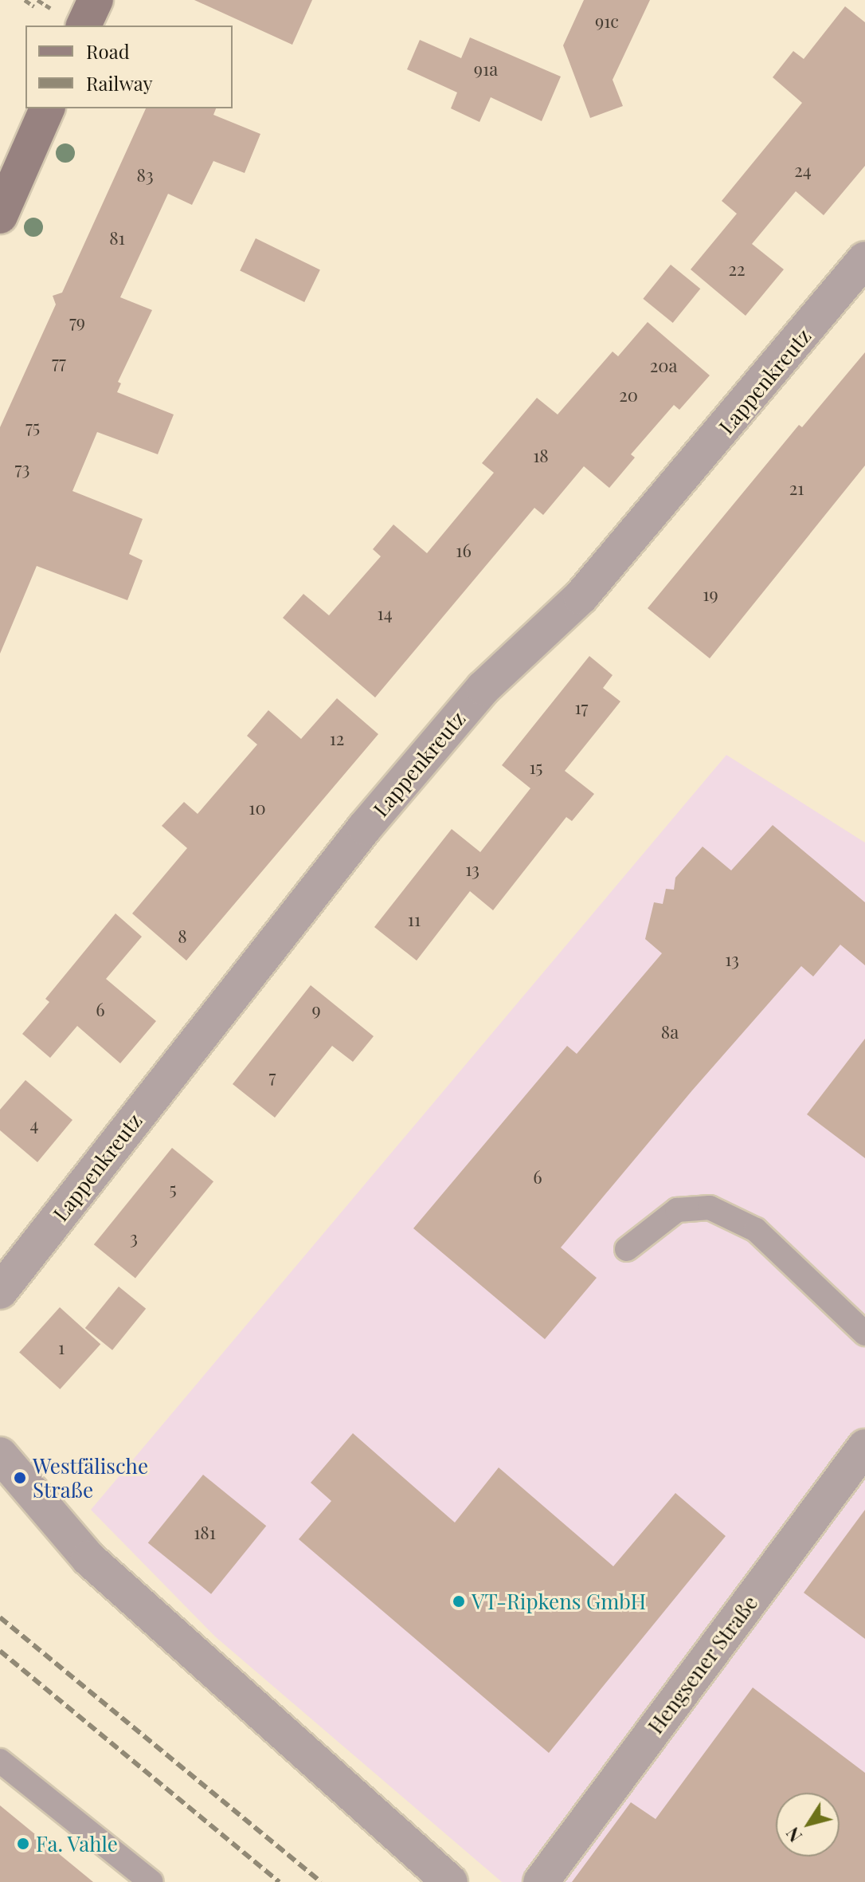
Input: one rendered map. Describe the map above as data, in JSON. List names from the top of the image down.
{
  "streets": {
    "street": ["Lappenkreutz", "Hengsener Straße"]
  },
  "places": ["Westfälische Straße", "VT-Ripkens GmbH", "Fa. Vahle"],
  "house_numbers": [
    "91c",
    "91a",
    "24",
    "83",
    "81",
    "22",
    "79",
    "77",
    "20a",
    "20",
    "75",
    "18",
    "73",
    "21",
    "16",
    "19",
    "14",
    "17",
    "12",
    "15",
    "10",
    "13",
    "11",
    "8",
    "13",
    "6",
    "9",
    "8a",
    "7",
    "4",
    "6",
    "5",
    "3",
    "1",
    "181"
  ],
  "legend": ["Road", "Railway"],
  "north": "bottom left"
}
